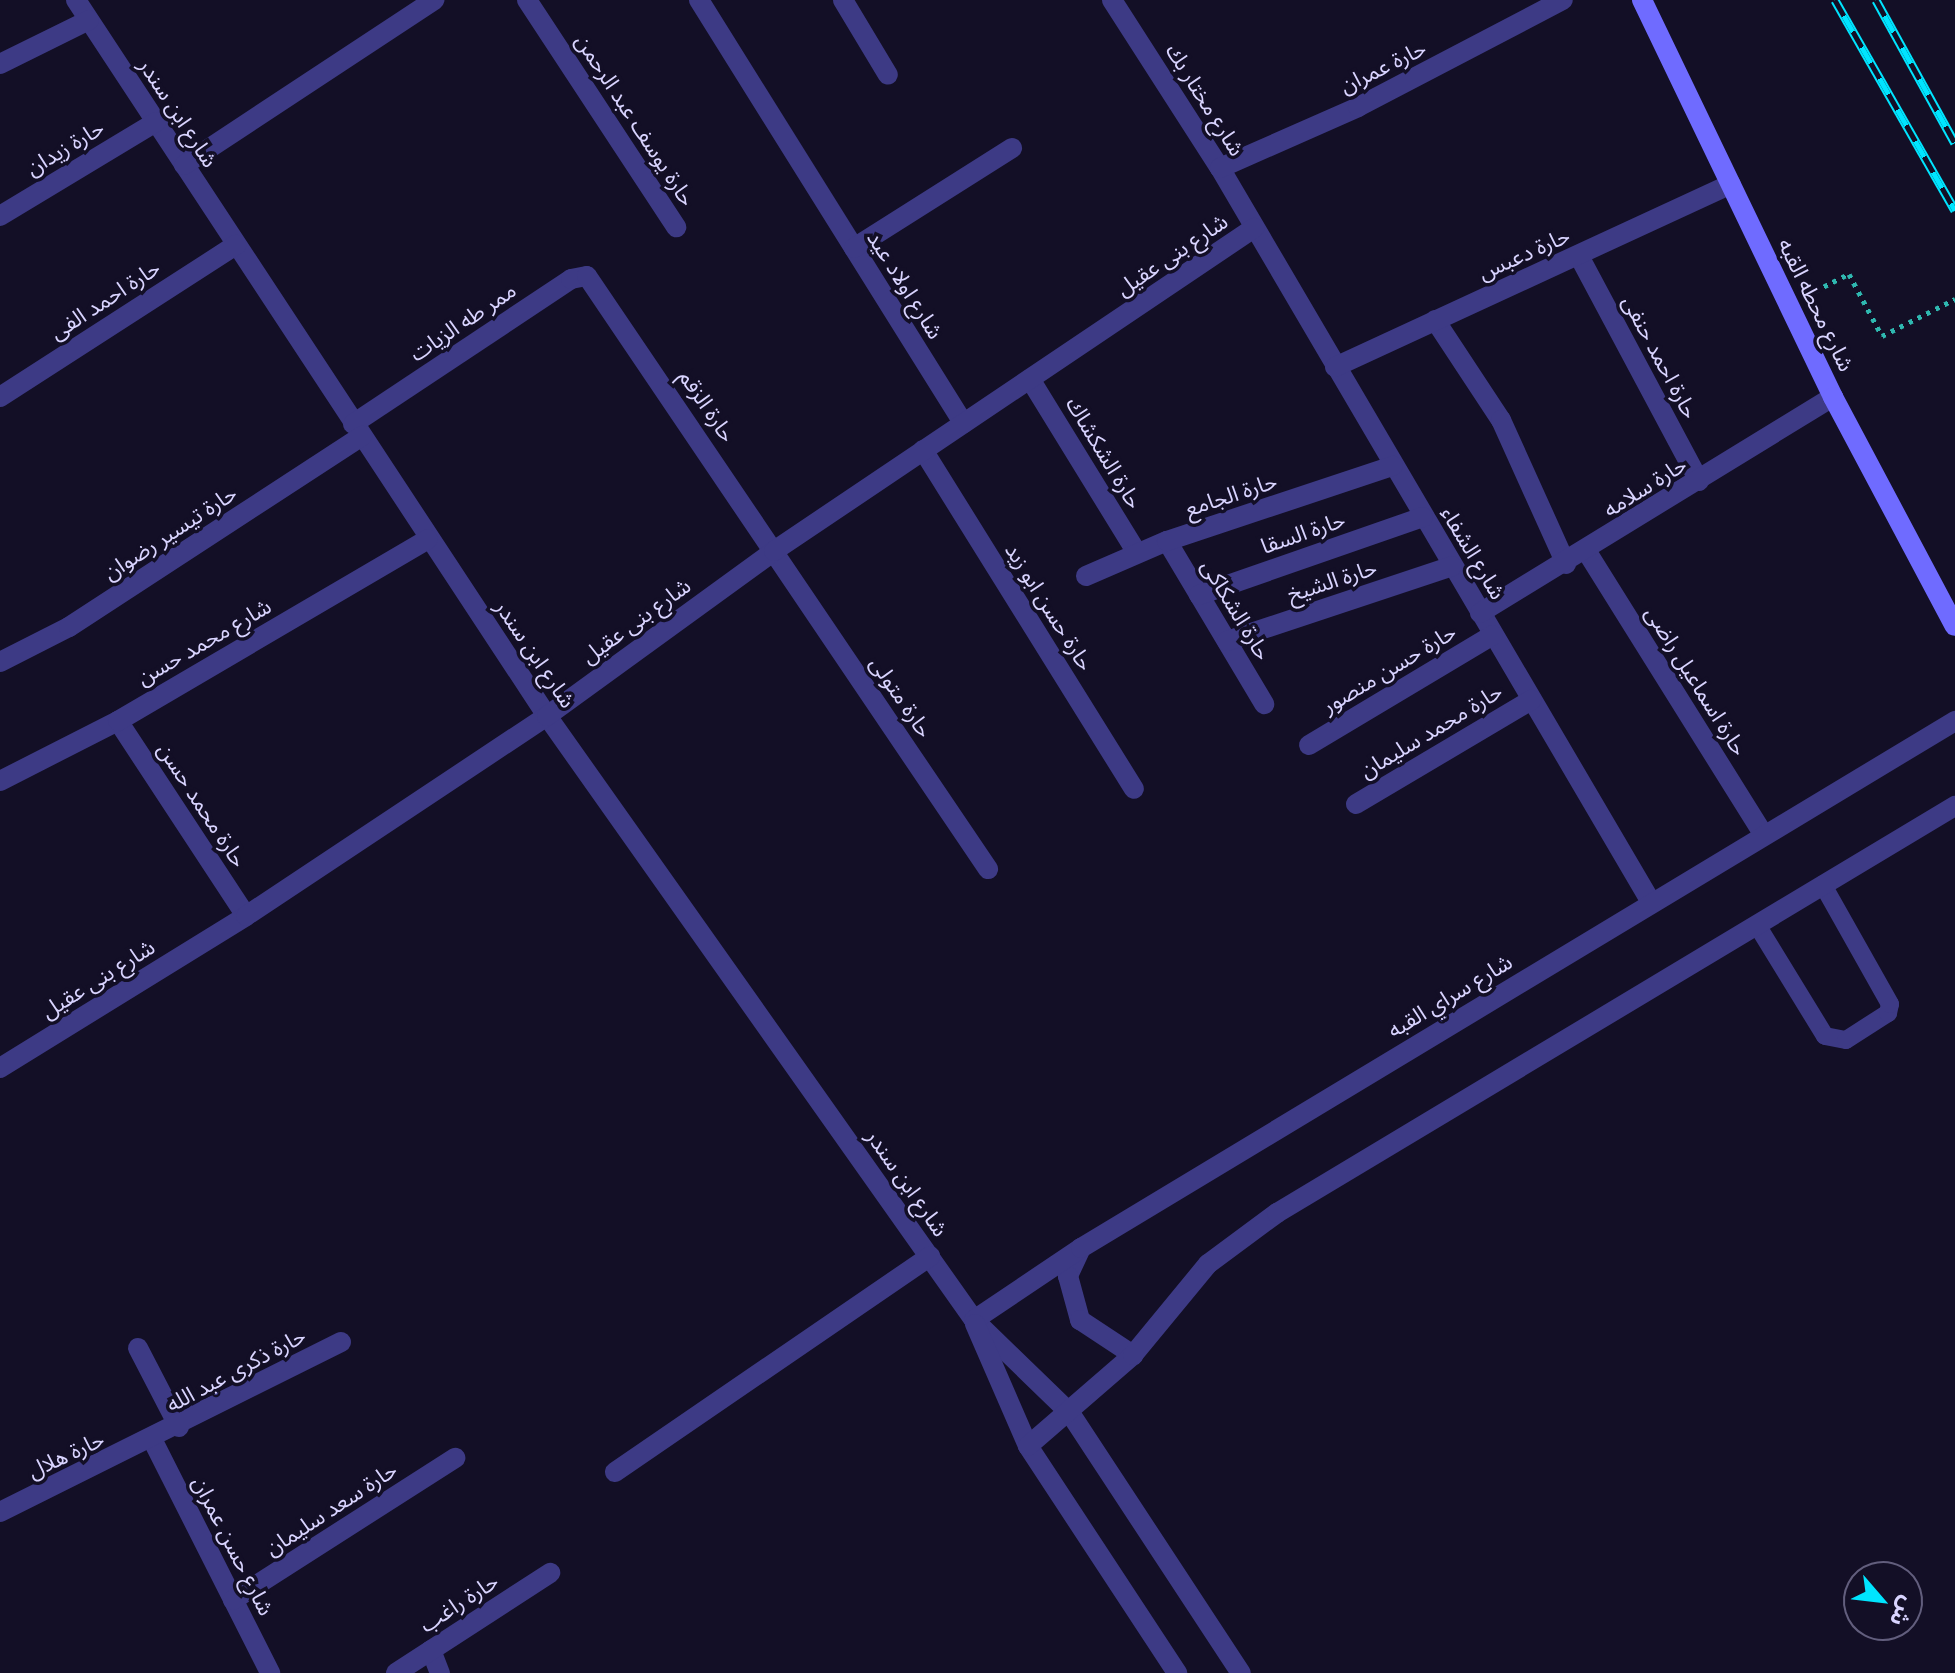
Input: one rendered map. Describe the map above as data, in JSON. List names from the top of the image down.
{
  "streets": {
    "main road": ["شارع محطه القبه"],
    "street": [
      "حارة عمران",
      "شارع مختار بك",
      "شارع ابن سندر",
      "حارة يوسف عبد الرحمن",
      "حارة زيدان",
      "حارة دعبس",
      "شارع بنى عقيل",
      "شارع اولاد عيد",
      "حارة احمد الفى",
      "ممر طه الزيات",
      "حارة احمد حنفى",
      "حارة الزقم",
      "حارة الشكشاك",
      "حارة سلامه",
      "حارة الجامع",
      "حارة تيسير رضوان",
      "حارة السقا",
      "شارع الشفاء",
      "حارة الشيخ",
      "حارة حسن ابو زيد",
      "حارة الشكاكى",
      "شارع محمد حسن",
      "حارة حسن منصور",
      "حارة اسماعيل راضى",
      "حارة متولى",
      "حارة محمد سليمان",
      "حارة محمد حسن",
      "شارع سراي القبه",
      "حارة ذكرى عبد الله",
      "حارة هلال",
      "حارة سعد سليمان",
      "شارع حسن عمران",
      "حارة راغب"
    ]
  },
  "crossings": [
    ["حارة عمران", "شارع مختار بك"],
    ["شارع مختار بك", "شارع بنى عقيل"],
    ["شارع مختار بك", "شارع الشفاء"],
    ["شارع ابن سندر", "حارة زيدان"],
    ["شارع ابن سندر", "شارع بنى عقيل"],
    ["شارع ابن سندر", "حارة احمد الفى"],
    ["شارع ابن سندر", "ممر طه الزيات"],
    ["شارع ابن سندر", "حارة تيسير رضوان"],
    ["شارع ابن سندر", "شارع محمد حسن"],
    ["شارع ابن سندر", "شارع سراي القبه"],
    ["حارة دعبس", "شارع محطه القبه"],
    ["حارة دعبس", "حارة احمد حنفى"],
    ["حارة دعبس", "شارع الشفاء"],
    ["شارع بنى عقيل", "شارع اولاد عيد"],
    ["شارع بنى عقيل", "حارة الزقم"],
    ["شارع بنى عقيل", "حارة الشكشاك"],
    ["شارع بنى عقيل", "شارع الشفاء"],
    ["شارع بنى عقيل", "حارة حسن ابو زيد"],
    ["شارع بنى عقيل", "حارة متولى"],
    ["شارع بنى عقيل", "حارة محمد حسن"],
    ["شارع محطه القبه", "حارة سلامه"],
    ["ممر طه الزيات", "حارة الزقم"],
    ["ممر طه الزيات", "حارة تيسير رضوان"],
    ["حارة احمد حنفى", "حارة سلامه"],
    ["حارة الزقم", "حارة متولى"],
    ["حارة الشكشاك", "حارة الجامع"],
    ["حارة سلامه", "شارع الشفاء"],
    ["حارة سلامه", "حارة اسماعيل راضى"],
    ["حارة الجامع", "شارع الشفاء"],
    ["حارة الجامع", "حارة الشكاكى"],
    ["حارة السقا", "شارع الشفاء"],
    ["حارة السقا", "حارة الشكاكى"],
    ["شارع الشفاء", "حارة الشيخ"],
    ["شارع الشفاء", "حارة حسن منصور"],
    ["شارع الشفاء", "حارة محمد سليمان"],
    ["شارع الشفاء", "شارع سراي القبه"],
    ["حارة الشيخ", "حارة الشكاكى"],
    ["شارع محمد حسن", "حارة محمد حسن"],
    ["حارة اسماعيل راضى", "شارع سراي القبه"],
    ["حارة ذكرى عبد الله", "حارة هلال"],
    ["حارة ذكرى عبد الله", "شارع حسن عمران"],
    ["حارة هلال", "شارع حسن عمران"],
    ["حارة سعد سليمان", "شارع حسن عمران"]
  ],
  "north": "bottom right"
}
